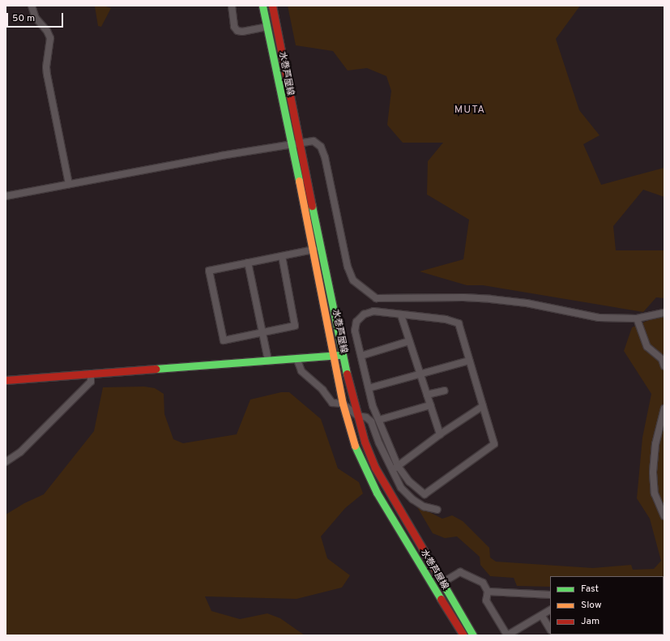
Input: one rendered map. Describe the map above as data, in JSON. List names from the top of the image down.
{
  "streets": {
    "main road": ["水巻芦屋線"]
  },
  "districts": ["MUTA"],
  "legend": ["Fast", "Slow", "Jam"],
  "scale_bar": "50 m"
}
